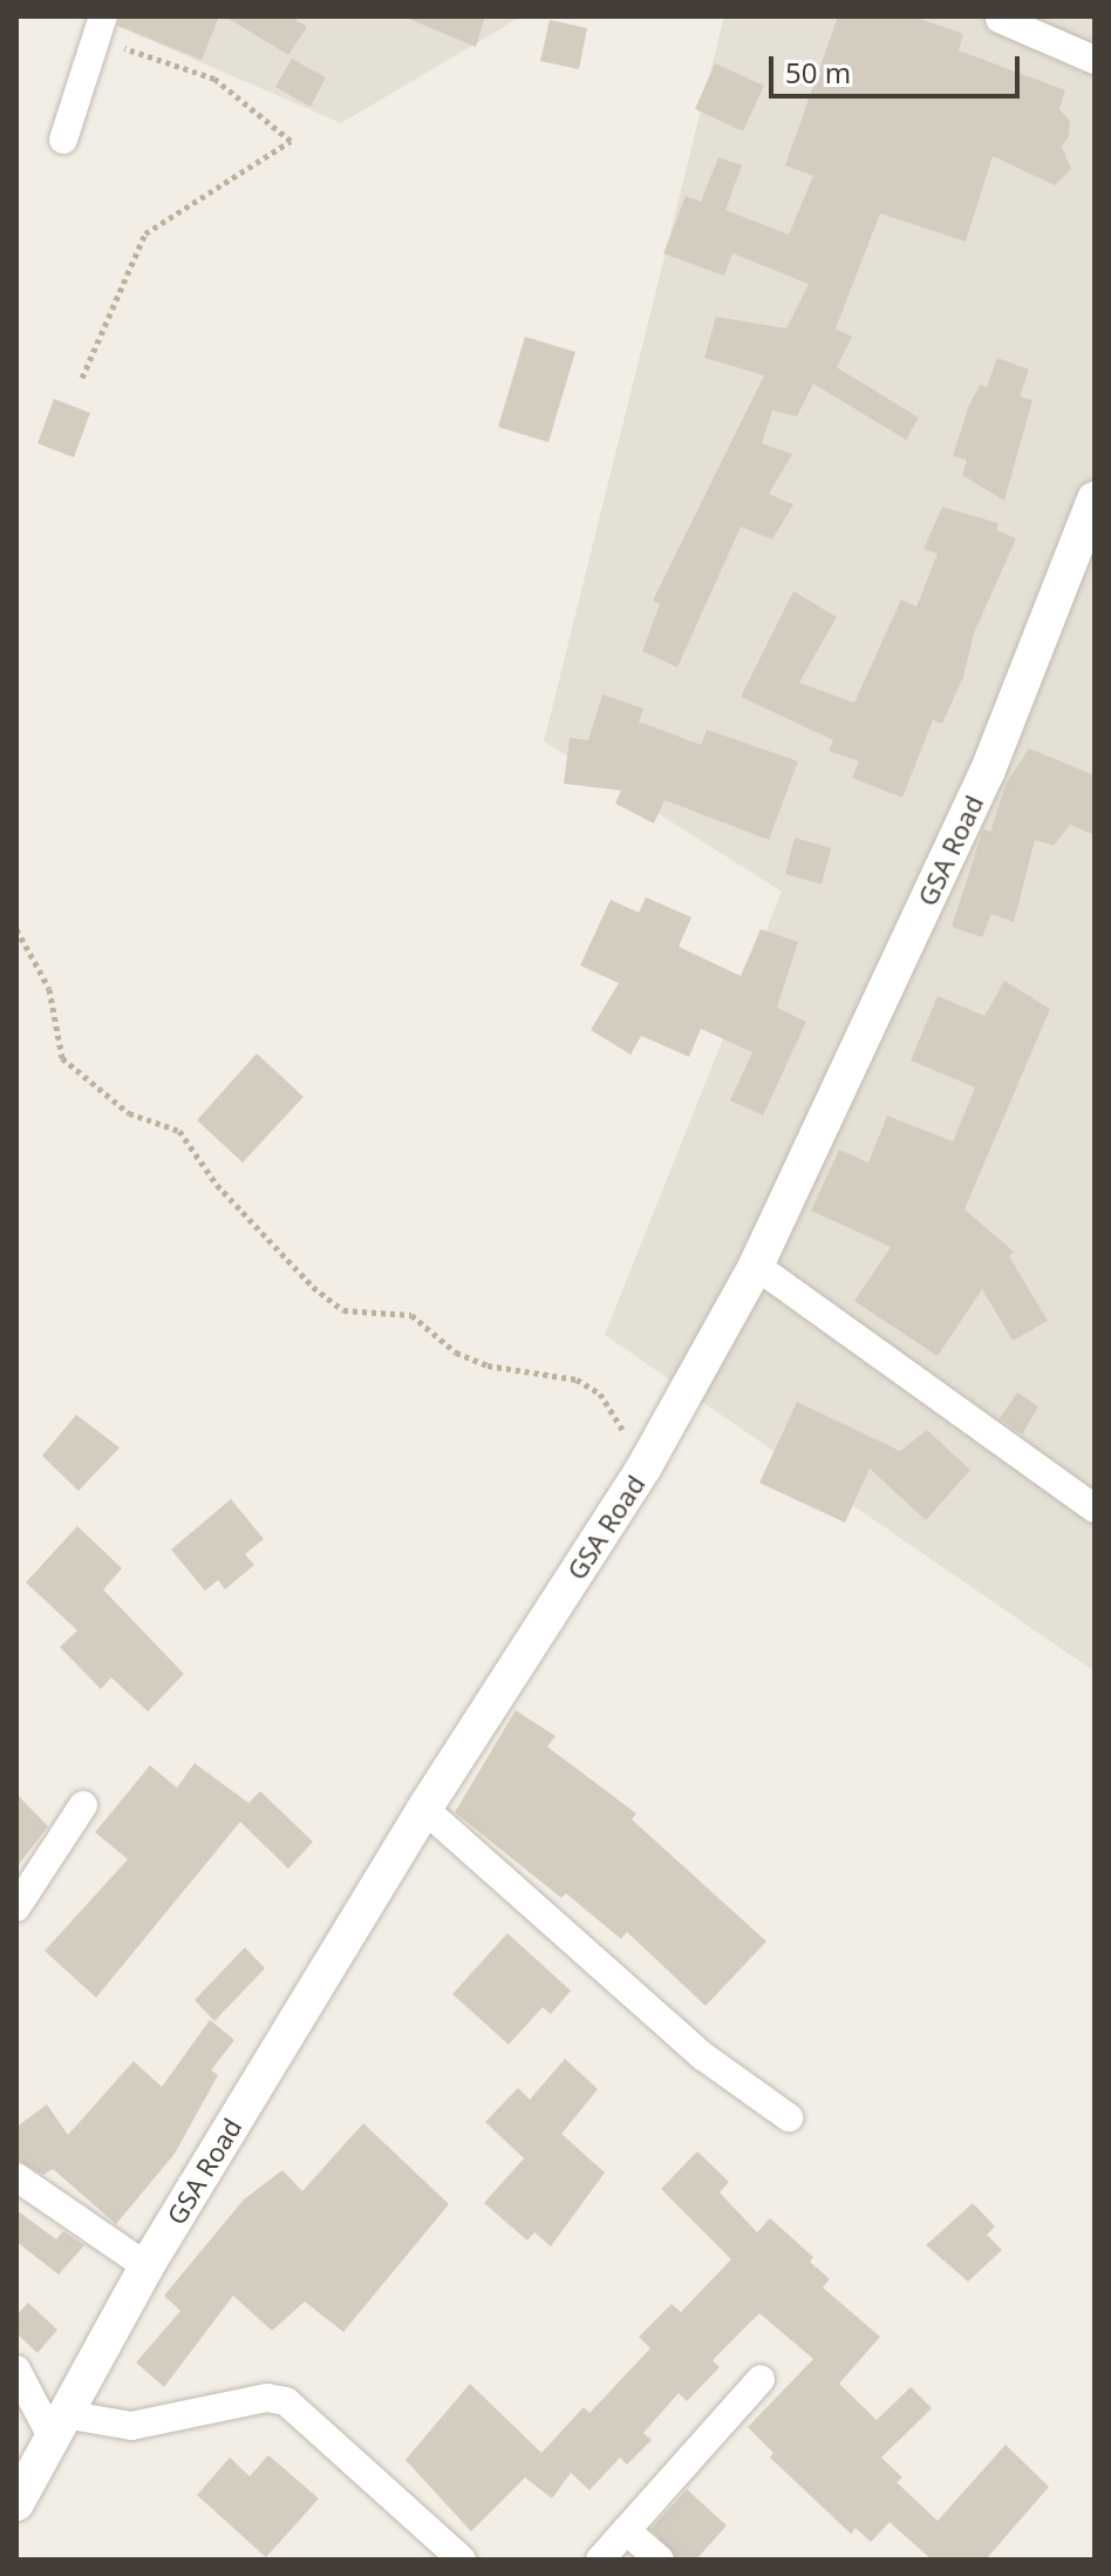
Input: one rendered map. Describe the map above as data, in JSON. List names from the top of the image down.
{
  "streets": {
    "street": ["GSA Road"]
  },
  "scale_bar": "50 m"
}
